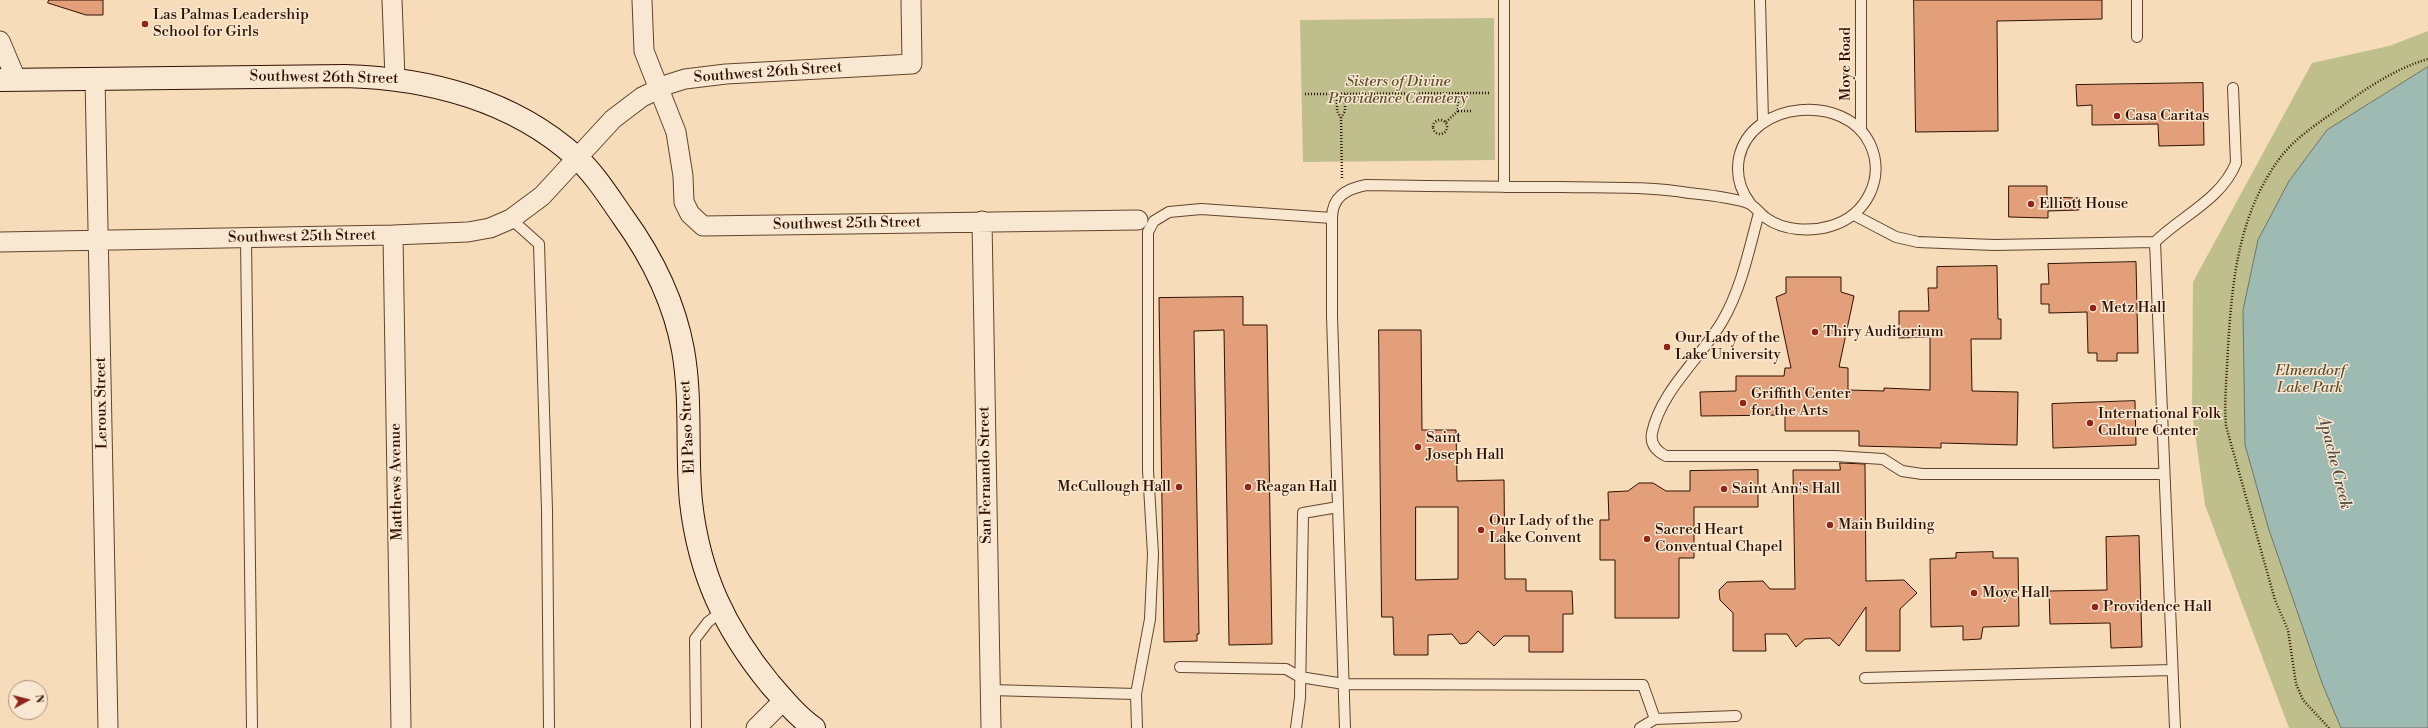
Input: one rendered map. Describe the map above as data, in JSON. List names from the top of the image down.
{
  "streets": {
    "main road": ["Southwest 26th Street", "El Paso Street"],
    "street": [
      "Southwest 25th Street",
      "Leroux Street",
      "San Fernando Street",
      "Matthews Avenue"
    ],
    "lane": ["Moye Road"]
  },
  "crossings": [
    ["Southwest 26th Street", "Southwest 25th Street"],
    ["Southwest 26th Street", "Leroux Street"],
    ["Southwest 26th Street", "El Paso Street"],
    ["Southwest 25th Street", "Leroux Street"],
    ["Southwest 25th Street", "El Paso Street"],
    ["Southwest 25th Street", "San Fernando Street"],
    ["Southwest 25th Street", "Matthews Avenue"]
  ],
  "water": ["Apache Creek"],
  "parks": ["Sisters of Divine Providence Cemetery", "Elmendorf Lake Park"],
  "places": [
    "Las Palmas Leadership School for Girls",
    "Casa Caritas",
    "Elliott House",
    "Metz Hall",
    "Thiry Auditorium",
    "Our Lady of the Lake University",
    "Griffith Center for the Arts",
    "International Folk Culture Center",
    "Saint Joseph Hall",
    "McCullough Hall",
    "Reagan Hall",
    "Saint Ann's Hall",
    "Main Building",
    "Our Lady of the Lake Convent",
    "Sacred Heart Conventual Chapel",
    "Moye Hall",
    "Providence Hall"
  ],
  "north": "right"
}
